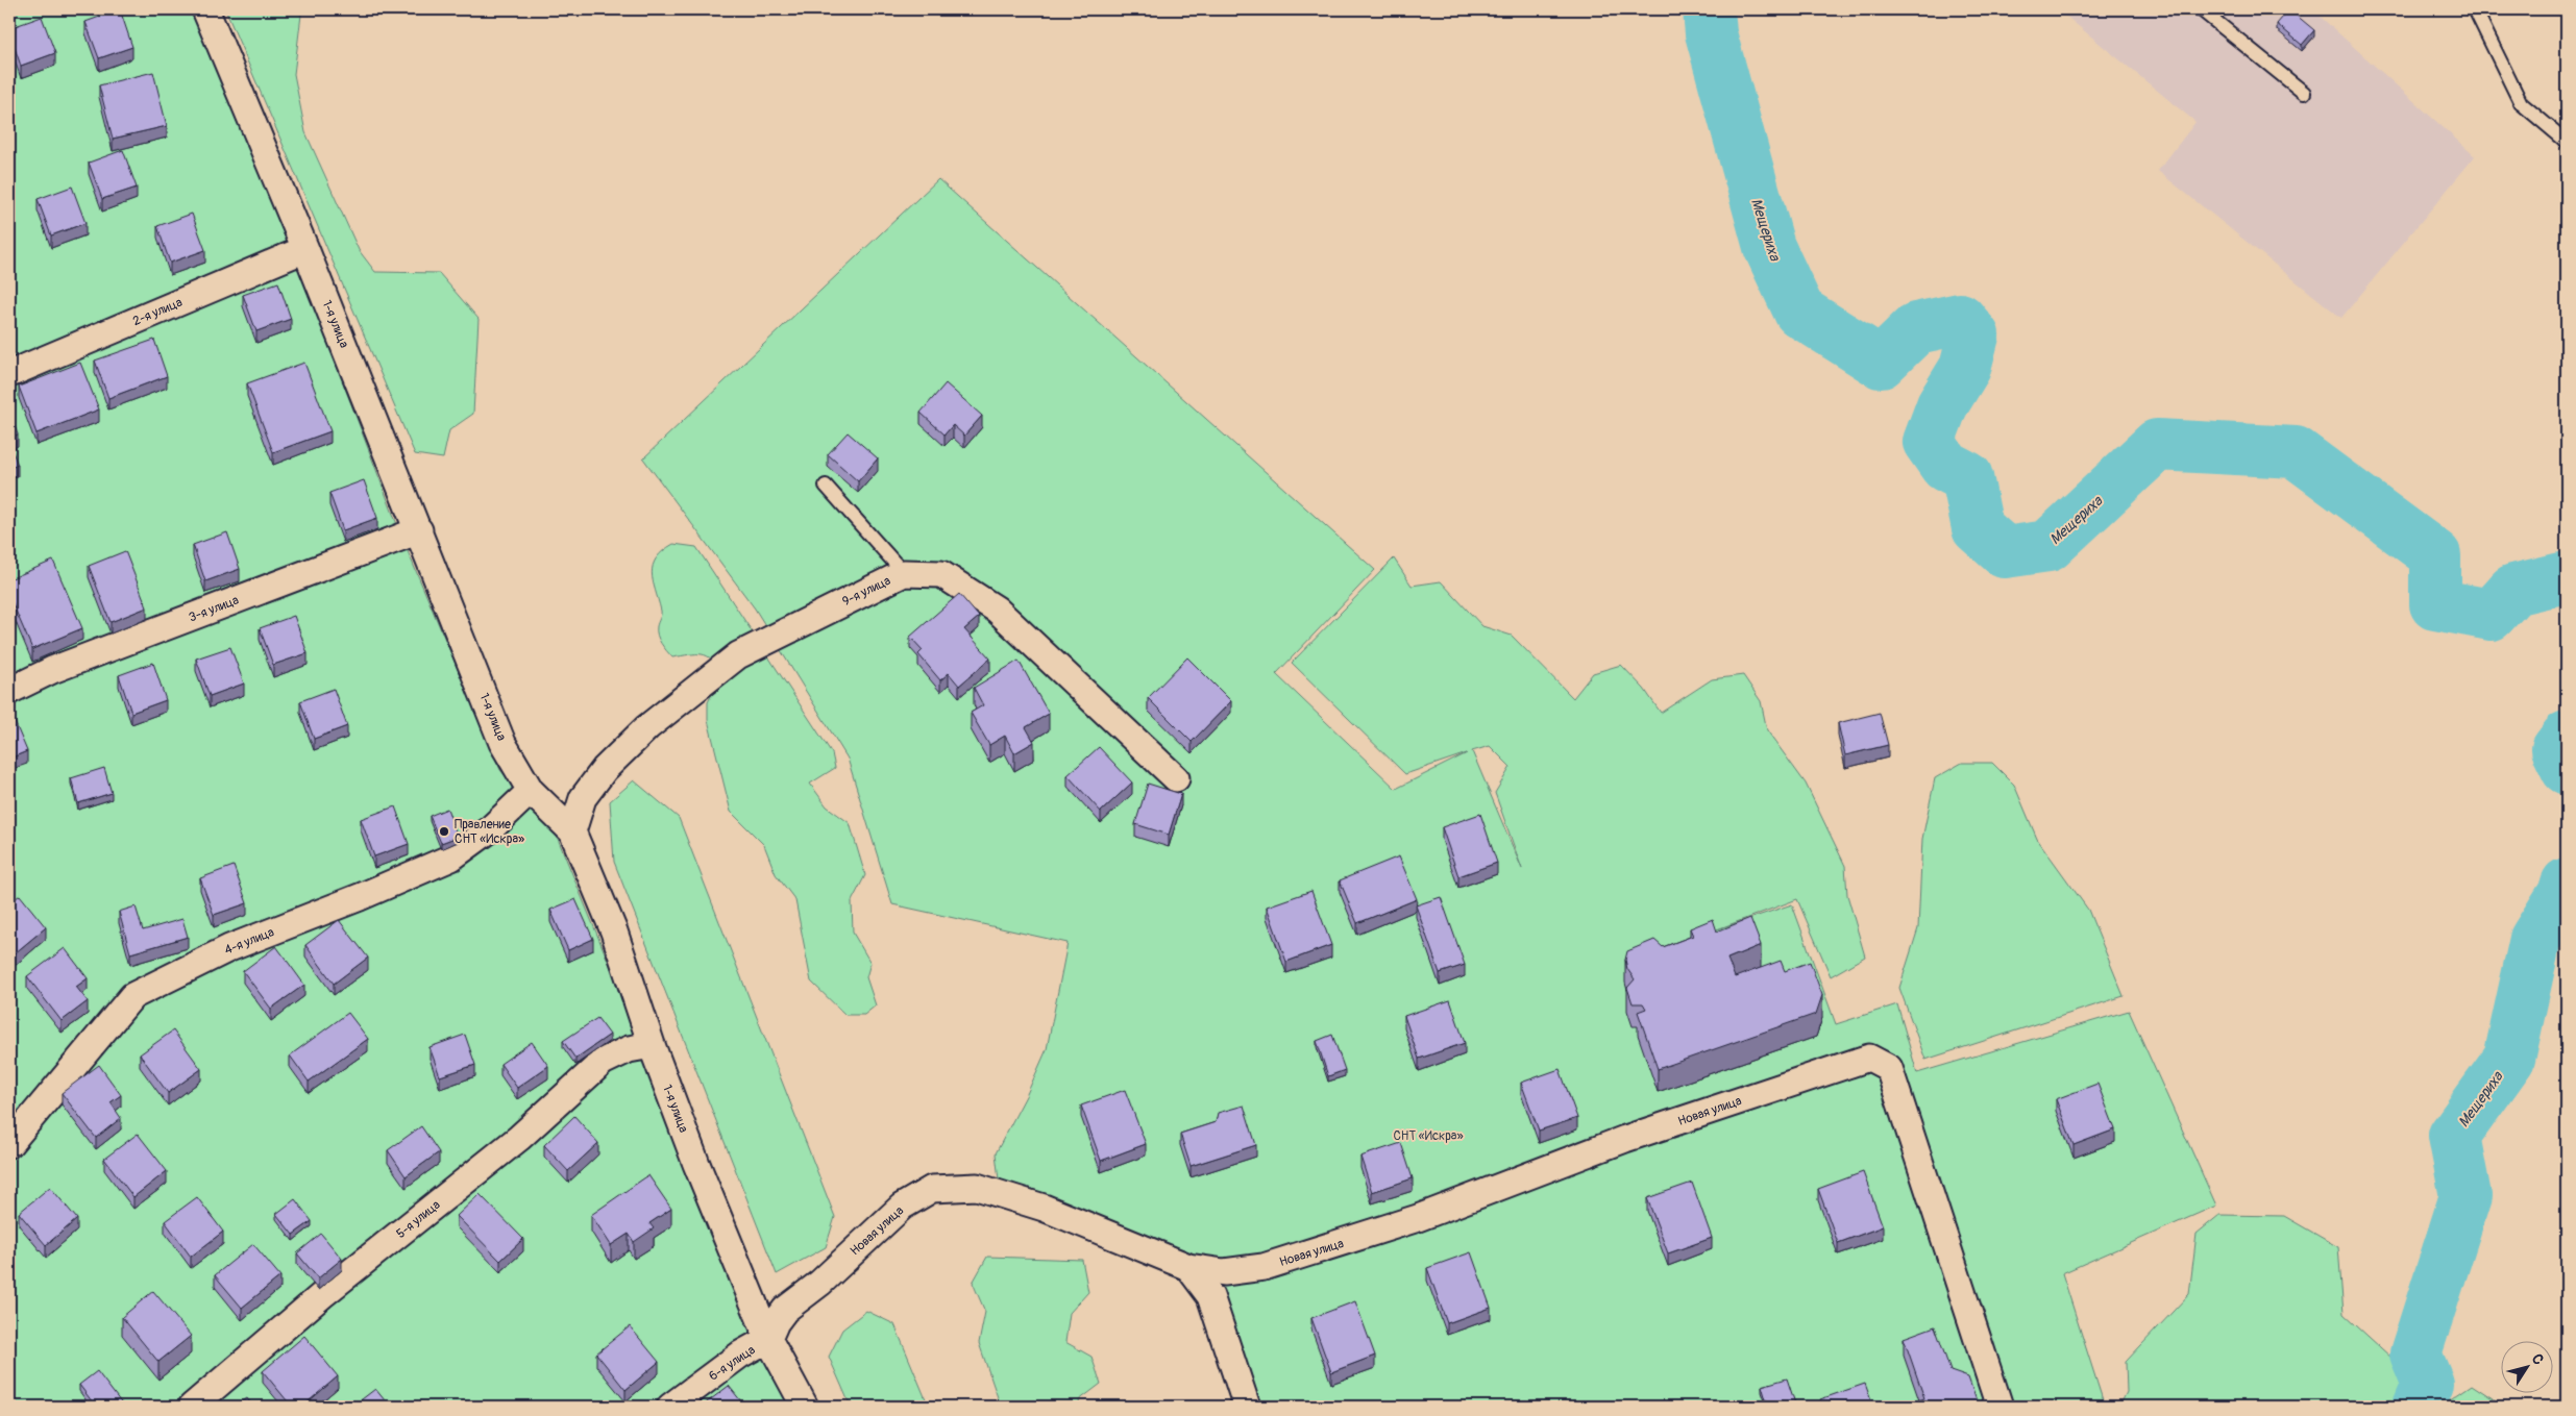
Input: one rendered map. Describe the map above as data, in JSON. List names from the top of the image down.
{
  "streets": {
    "street": [
      "2-я улица",
      "1-я улица",
      "9-я улица",
      "3-я улица",
      "4-я улица",
      "Новая улица",
      "5-я улица",
      "6-я улица"
    ]
  },
  "crossings": [
    ["2-я улица", "1-я улица"],
    ["1-я улица", "9-я улица"],
    ["1-я улица", "3-я улица"],
    ["1-я улица", "4-я улица"],
    ["1-я улица", "Новая улица"],
    ["1-я улица", "5-я улица"],
    ["1-я улица", "6-я улица"],
    ["Новая улица", "6-я улица"]
  ],
  "water": ["Мещериха"],
  "parks": ["СНТ «Искра»"],
  "places": ["Правление СНТ «Искра»"],
  "north": "top right"
}
